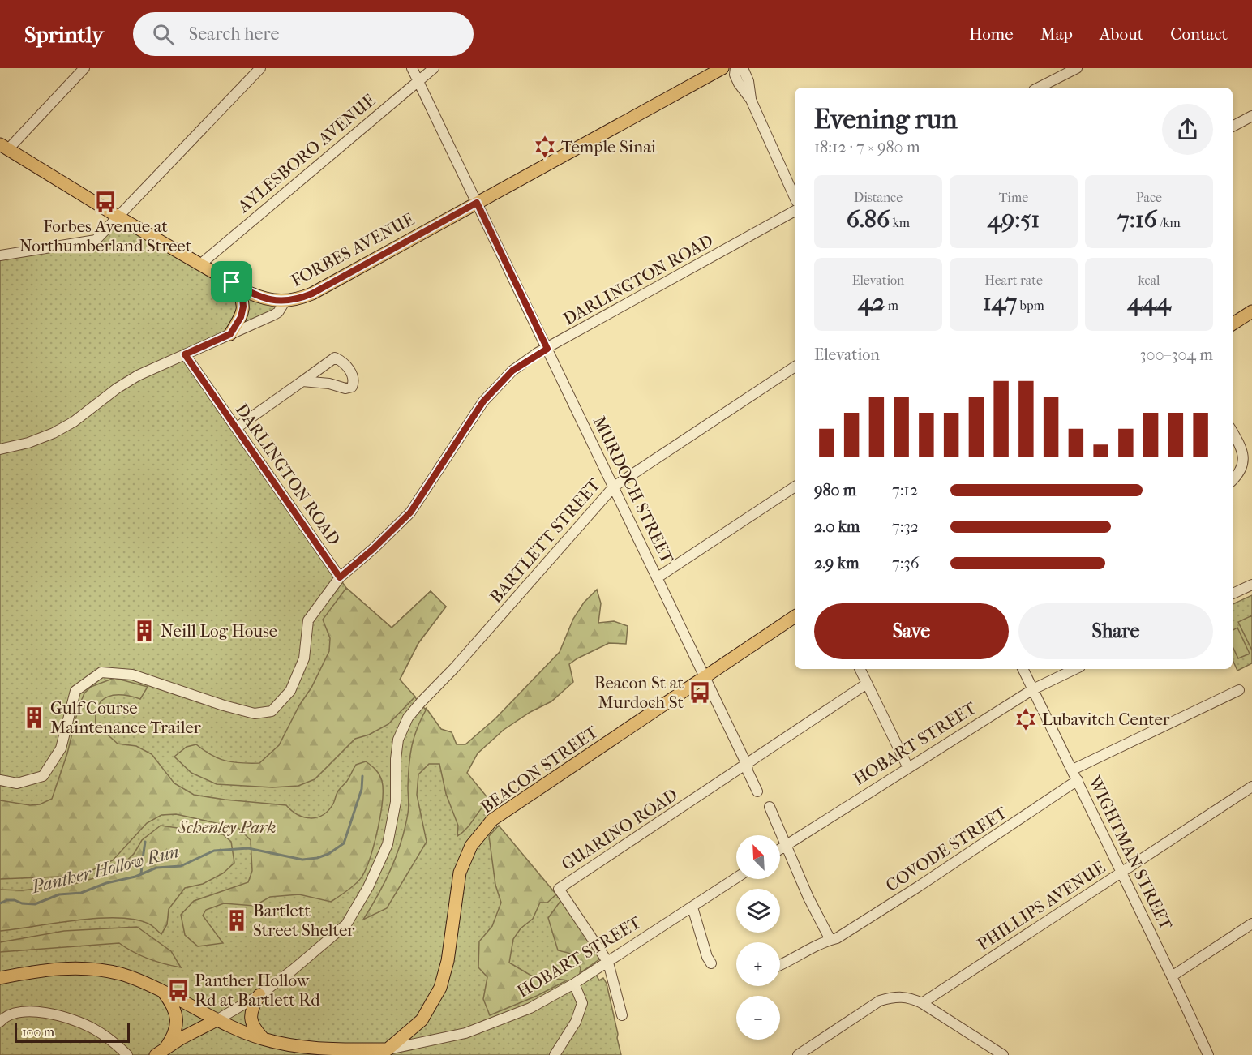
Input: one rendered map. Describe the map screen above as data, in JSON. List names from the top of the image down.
{
  "streets": {
    "main road": ["FORBES AVENUE", "HOBART STREET", "BEACON STREET"],
    "street": [
      "AYLESBORO AVENUE",
      "DARLINGTON ROAD",
      "MURDOCH STREET",
      "BARTLETT STREET",
      "GUARINO ROAD",
      "COVODE STREET",
      "WIGHTMAN STREET",
      "PHILLIPS AVENUE"
    ]
  },
  "crossings": [
    ["AYLESBORO AVENUE", "FORBES AVENUE"],
    ["AYLESBORO AVENUE", "MURDOCH STREET"],
    ["FORBES AVENUE", "MURDOCH STREET"],
    ["DARLINGTON ROAD", "MURDOCH STREET"],
    ["MURDOCH STREET", "BARTLETT STREET"],
    ["MURDOCH STREET", "BEACON STREET"],
    ["MURDOCH STREET", "GUARINO ROAD"],
    ["BARTLETT STREET", "HOBART STREET"],
    ["HOBART STREET", "BEACON STREET"],
    ["HOBART STREET", "GUARINO ROAD"],
    ["HOBART STREET", "WIGHTMAN STREET"],
    ["COVODE STREET", "WIGHTMAN STREET"],
    ["WIGHTMAN STREET", "PHILLIPS AVENUE"]
  ],
  "water": ["Panther Hollow Run"],
  "parks": ["Schenley Park"],
  "places": {
    "synagogue": ["Temple Sinai", "Lubavitch Center"],
    "bus stop": ["Forbes Avenue at Northumberland Street", "Beacon St at Murdoch St", "Panther Hollow Rd at Bartlett Rd"],
    "building": ["Neill Log House", "Gulf Course Maintenance Trailer", "Bartlett Street Shelter"]
  },
  "scale_bar": "100 m",
  "north": "top left",
  "page": {
    "header": "Sprintly",
    "search": "Search here",
    "nav": [
      "Home",
      "Map",
      "About",
      "Contact"
    ],
    "heading": ["Evening run", "18:12 · 7 × 980 m"],
    "stats": [
      ["Distance", "6.86 km"],
      ["Time", "49:51"],
      ["Pace", "7:16 /km"],
      ["Elevation", "42 m"],
      ["Heart rate", "147 bpm"],
      ["kcal", "444"]
    ],
    "chart": ["Elevation", "300–304 m"],
    "list": [
      {
        "name": "980 m",
        "note": "7:12"
      },
      {
        "name": "2.0 km",
        "note": "7:32"
      },
      {
        "name": "2.9 km",
        "note": "7:36"
      }
    ],
    "buttons": ["Save", "Share"],
    "map_buttons": ["+", "−"],
    "scale": "100 m"
  }
}
